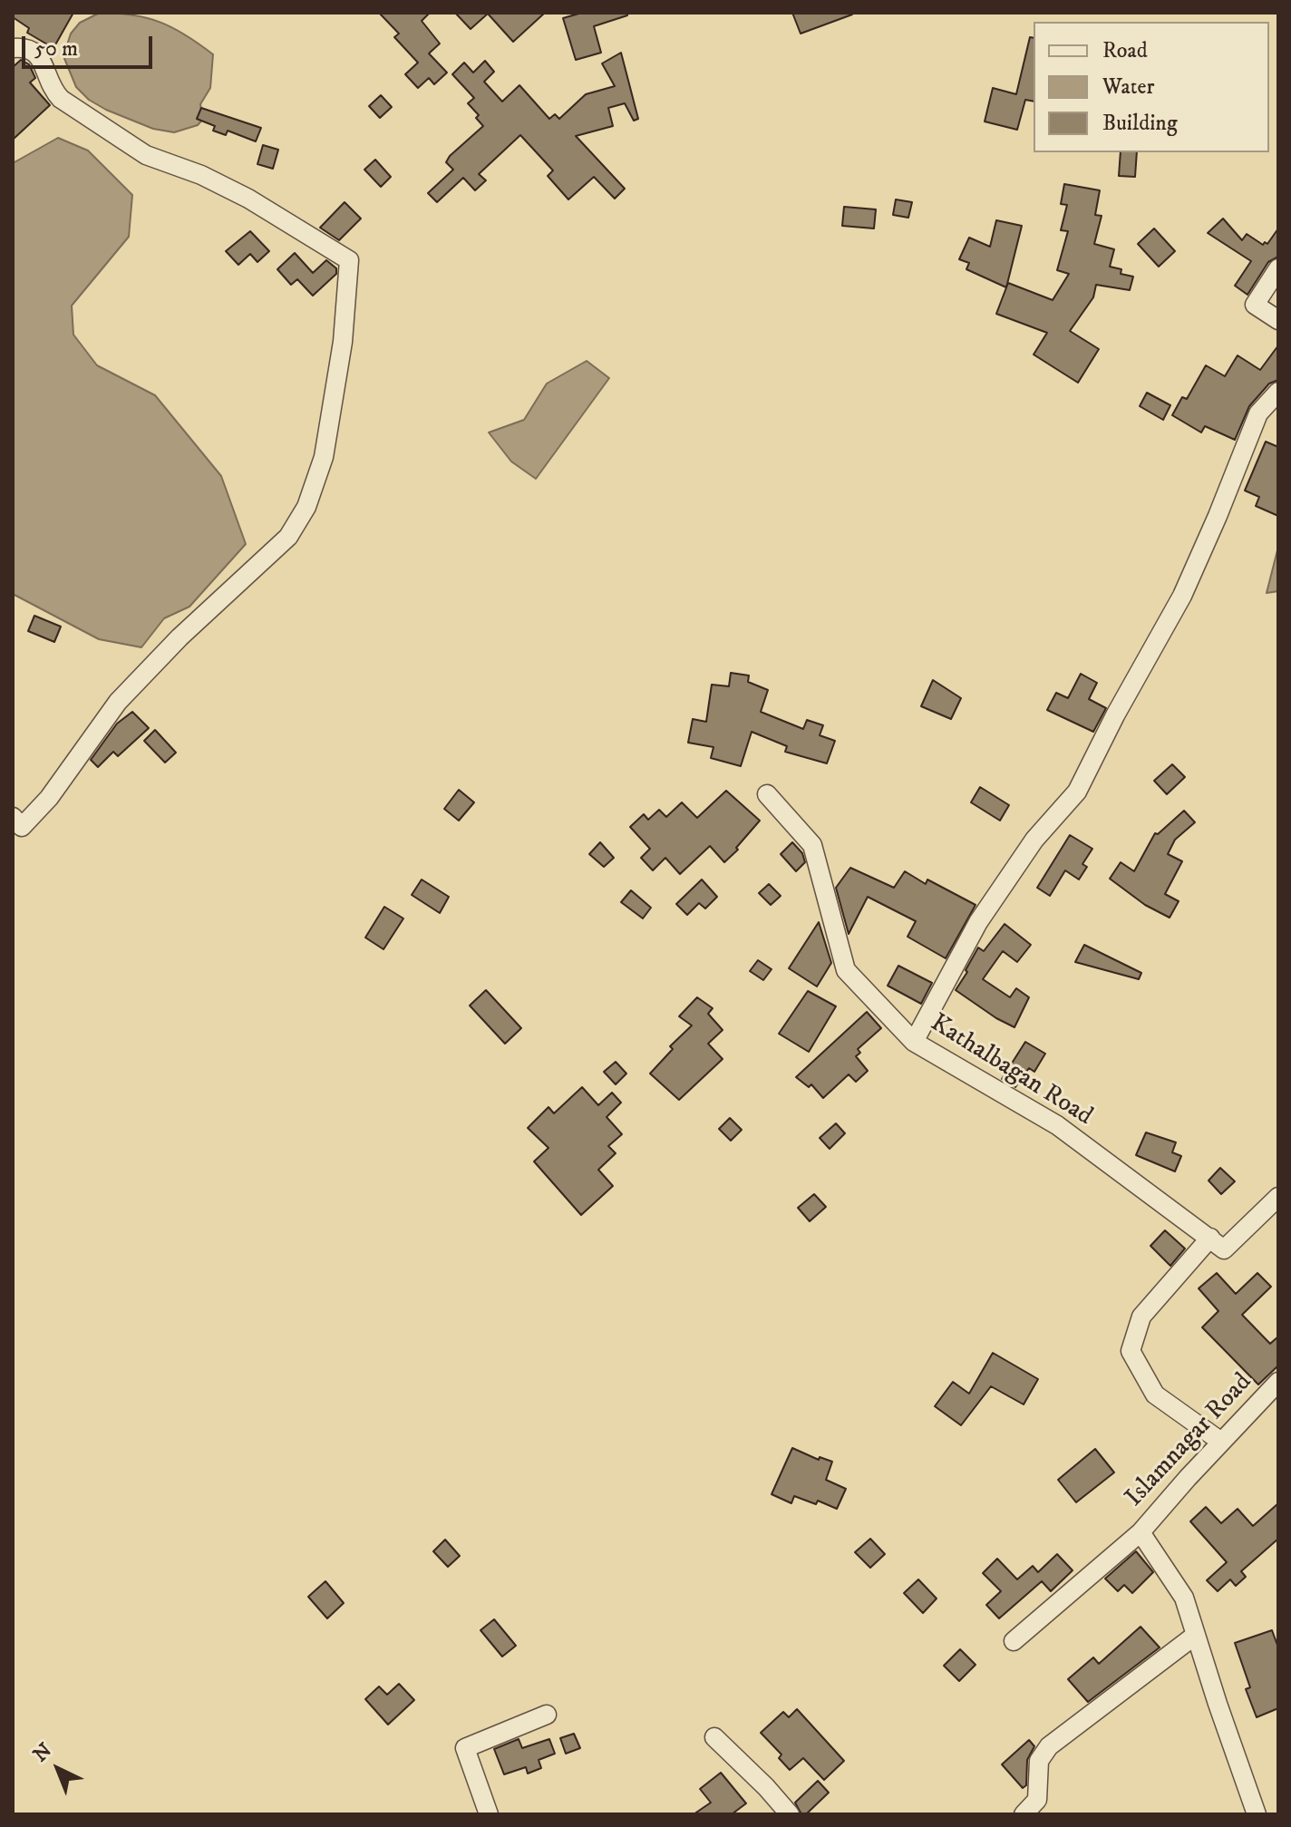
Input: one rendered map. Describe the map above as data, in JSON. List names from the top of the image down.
{
  "streets": {
    "street": ["Kathalbagan Road", "Islamnagar Road"]
  },
  "legend": ["Road", "Water", "Building"],
  "scale_bar": "50 m",
  "north": "top left"
}
